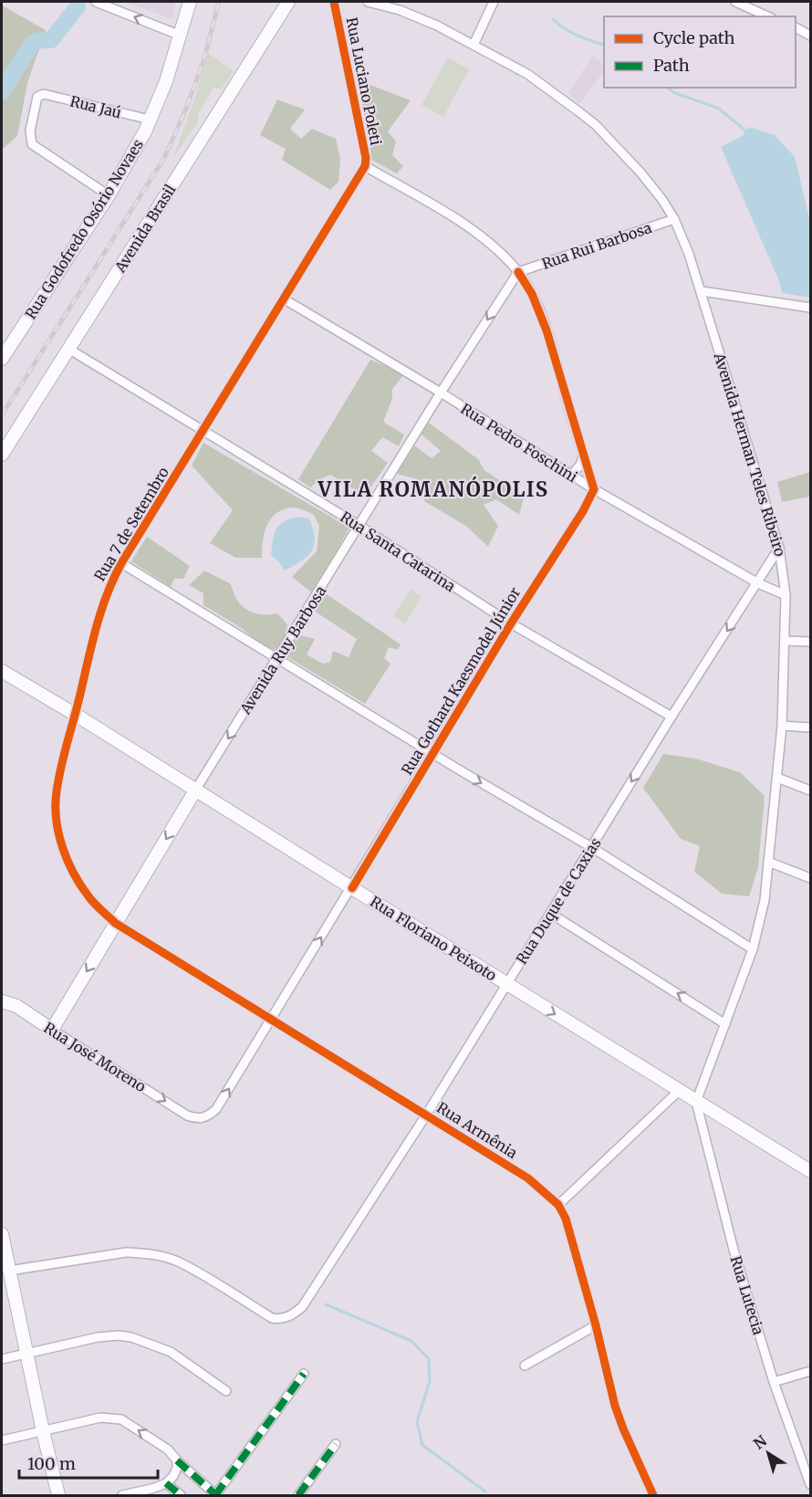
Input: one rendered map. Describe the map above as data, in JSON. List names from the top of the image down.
{
  "streets": {
    "street": [
      "Rua Luciano Poleti",
      "Rua Jaú",
      "Avenida Brasil",
      "Rua Godofredo Osório Novaes",
      "Rua Rui Barbosa",
      "Rua Pedro Foschini",
      "Avenida Herman Teles Ribeiro",
      "Rua 7 de Setembro",
      "Rua Santa Catarina",
      "Avenida Ruy Barbosa",
      "Rua Gothard Kaesmodel Júnior",
      "Rua Duque de Caxias",
      "Rua Floriano Peixoto",
      "Rua José Moreno",
      "Rua Armênia",
      "Rua Lutecia"
    ]
  },
  "crossings": [
    ["Rua Luciano Poleti", "Rua 7 de Setembro"],
    ["Rua Jaú", "Rua Godofredo Osório Novaes"],
    ["Avenida Brasil", "Rua Santa Catarina"],
    ["Rua Rui Barbosa", "Avenida Herman Teles Ribeiro"],
    ["Rua Rui Barbosa", "Avenida Ruy Barbosa"],
    ["Rua Pedro Foschini", "Avenida Herman Teles Ribeiro"],
    ["Rua Pedro Foschini", "Rua 7 de Setembro"],
    ["Rua Pedro Foschini", "Avenida Ruy Barbosa"],
    ["Rua Pedro Foschini", "Rua Gothard Kaesmodel Júnior"],
    ["Rua Pedro Foschini", "Rua Duque de Caxias"],
    ["Avenida Herman Teles Ribeiro", "Rua Duque de Caxias"],
    ["Avenida Herman Teles Ribeiro", "Rua Floriano Peixoto"],
    ["Avenida Herman Teles Ribeiro", "Rua Lutecia"],
    ["Rua 7 de Setembro", "Rua Santa Catarina"],
    ["Rua 7 de Setembro", "Avenida Ruy Barbosa"],
    ["Rua 7 de Setembro", "Rua Floriano Peixoto"],
    ["Rua 7 de Setembro", "Rua Armênia"],
    ["Rua Santa Catarina", "Avenida Ruy Barbosa"],
    ["Rua Santa Catarina", "Rua Gothard Kaesmodel Júnior"],
    ["Rua Santa Catarina", "Rua Duque de Caxias"],
    ["Avenida Ruy Barbosa", "Rua Floriano Peixoto"],
    ["Avenida Ruy Barbosa", "Rua José Moreno"],
    ["Avenida Ruy Barbosa", "Rua Armênia"],
    ["Rua Gothard Kaesmodel Júnior", "Rua Floriano Peixoto"],
    ["Rua Gothard Kaesmodel Júnior", "Rua José Moreno"],
    ["Rua Gothard Kaesmodel Júnior", "Rua Armênia"],
    ["Rua Duque de Caxias", "Rua Floriano Peixoto"],
    ["Rua Duque de Caxias", "Rua Armênia"],
    ["Rua Floriano Peixoto", "Rua Lutecia"]
  ],
  "one_way": ["Avenida Ruy Barbosa", "Rua Gothard Kaesmodel Júnior", "Rua José Moreno"],
  "districts": ["VILA ROMANÓPOLIS"],
  "legend": ["Cycle path", "Path"],
  "scale_bar": "100 m",
  "north": "top left"
}
